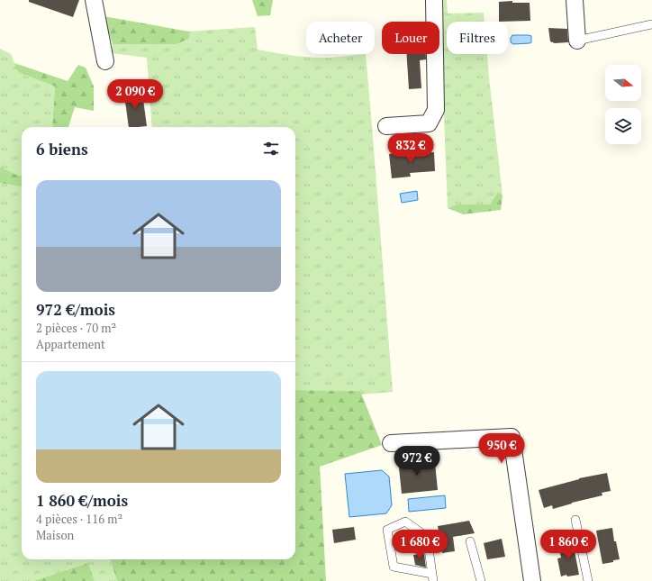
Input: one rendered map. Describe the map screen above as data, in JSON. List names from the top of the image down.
{
  "north": "right",
  "page": {
    "chip": ["Acheter", "Louer", "Filtres"],
    "price": [
      "2 090 €",
      "832 €",
      "950 €",
      "972 €",
      "1 680 €",
      "1 860 €"
    ],
    "heading": "6 biens",
    "list": [
      {
        "name": "972 €/mois",
        "note": "2 pièces · 70 m² · Appartement"
      },
      {
        "name": "1 860 €/mois",
        "note": "4 pièces · 116 m² · Maison"
      }
    ]
  }
}
